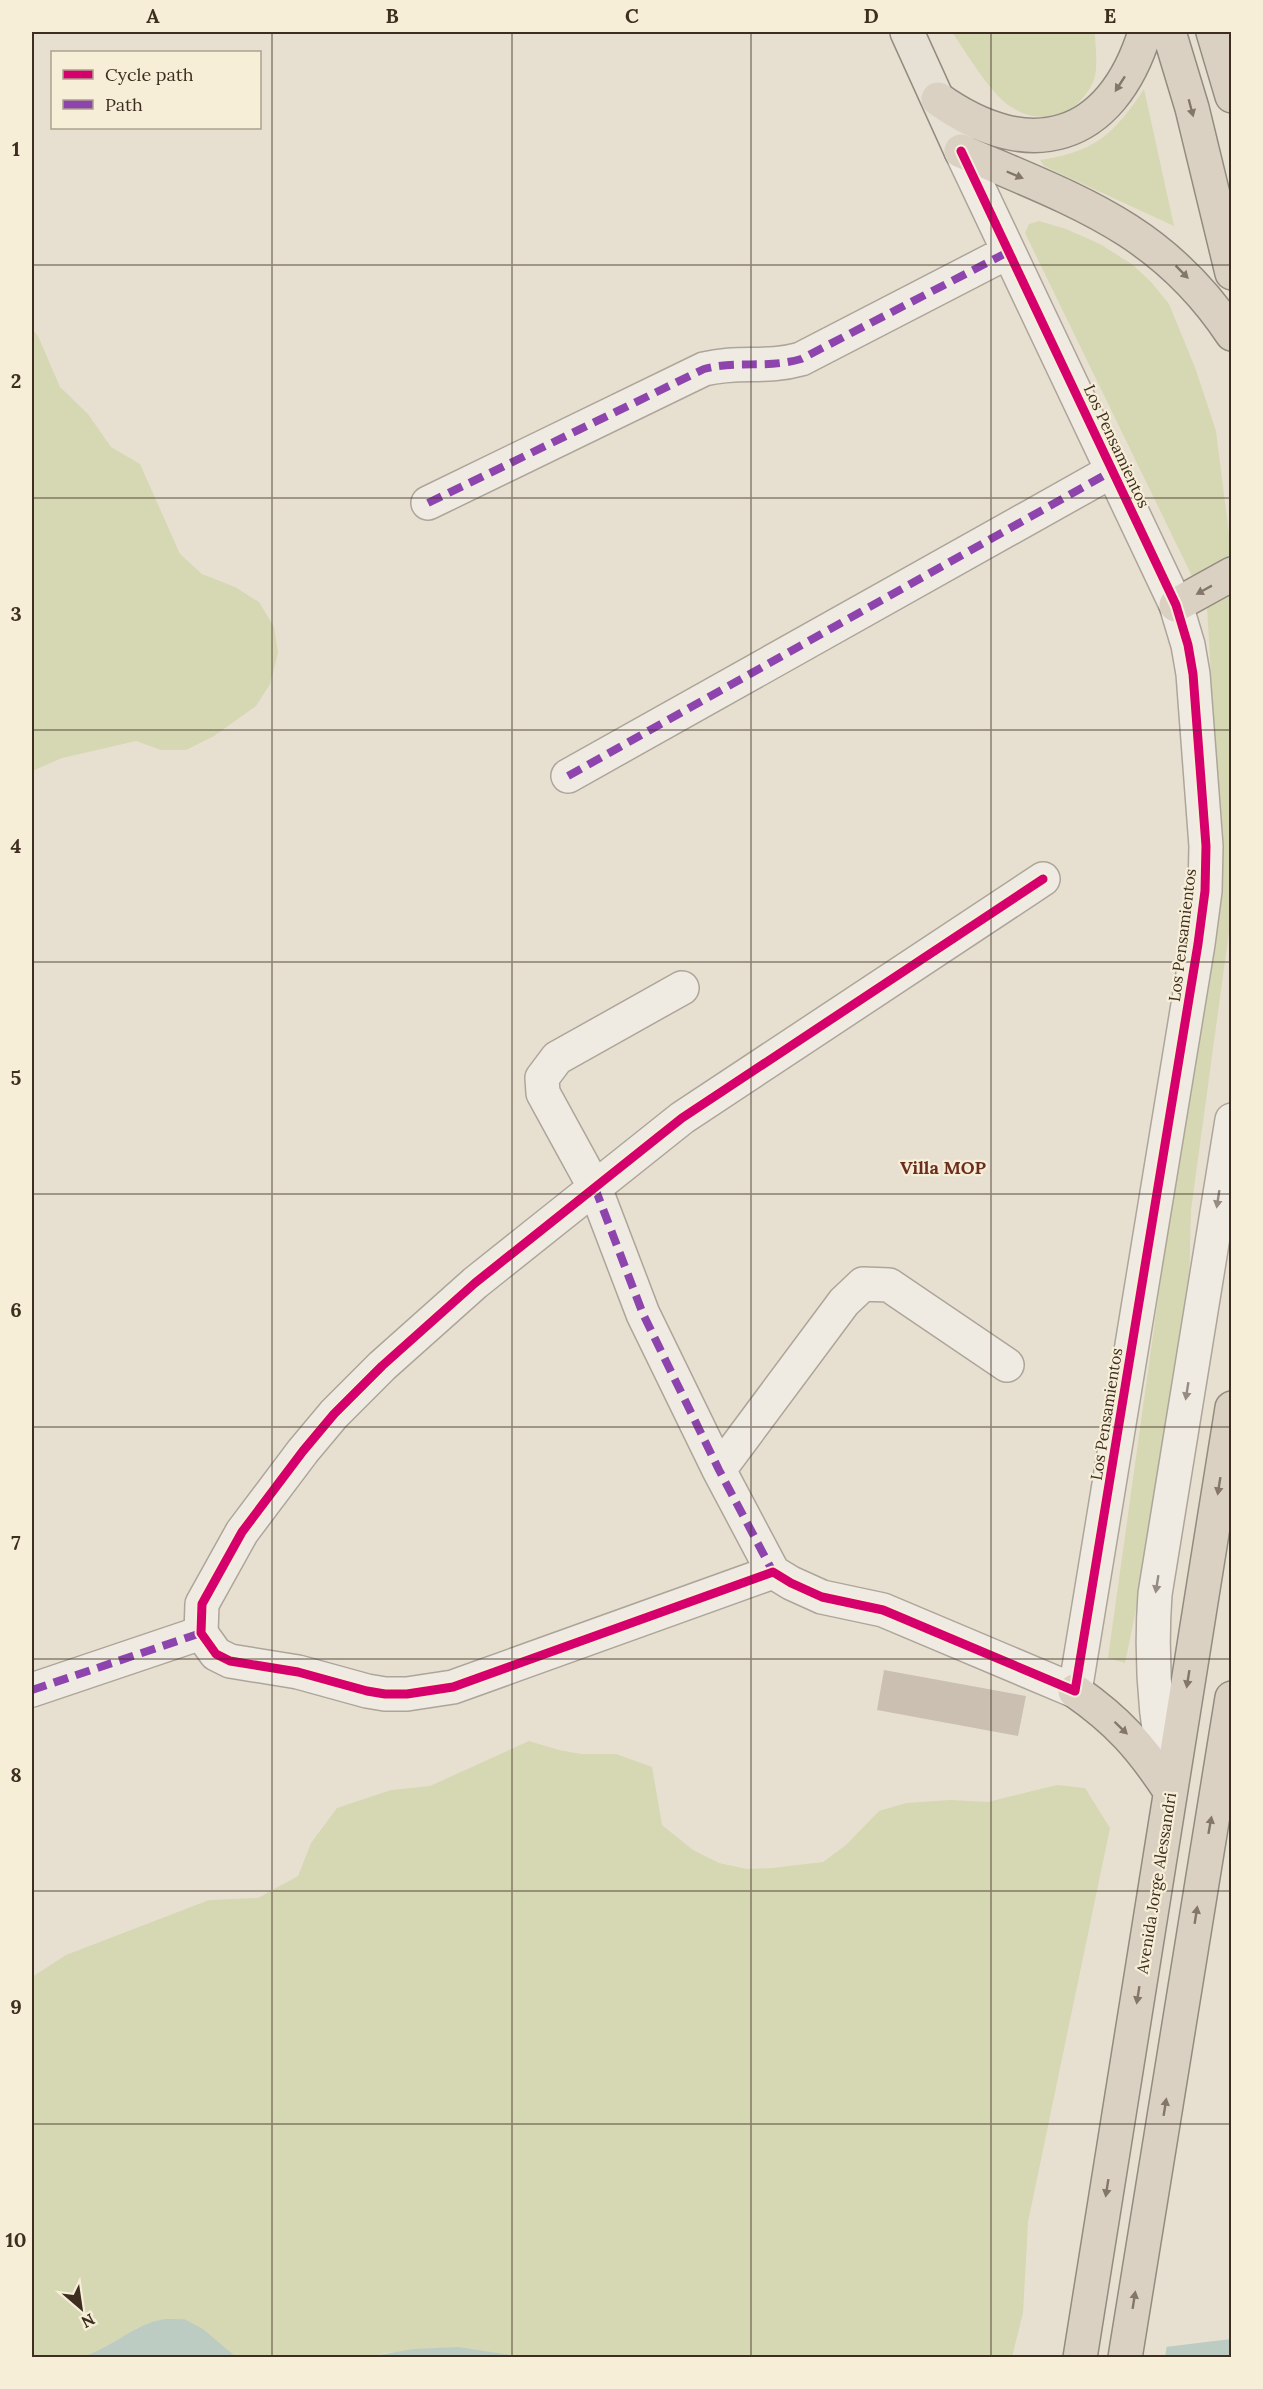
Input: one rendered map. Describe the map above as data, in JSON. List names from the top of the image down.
{
  "streets": {
    "highway": ["Avenida Jorge Alessandri"],
    "main road": ["Los Pensamientos"]
  },
  "districts": ["Villa MOP"],
  "legend": ["Cycle path", "Path"],
  "north": "bottom right",
  "grid": {
    "columns": [
      "A",
      "B",
      "C",
      "D",
      "E"
    ],
    "rows": [
      "1",
      "2",
      "3",
      "4",
      "5",
      "6",
      "7",
      "8",
      "9",
      "10"
    ]
  }
}
